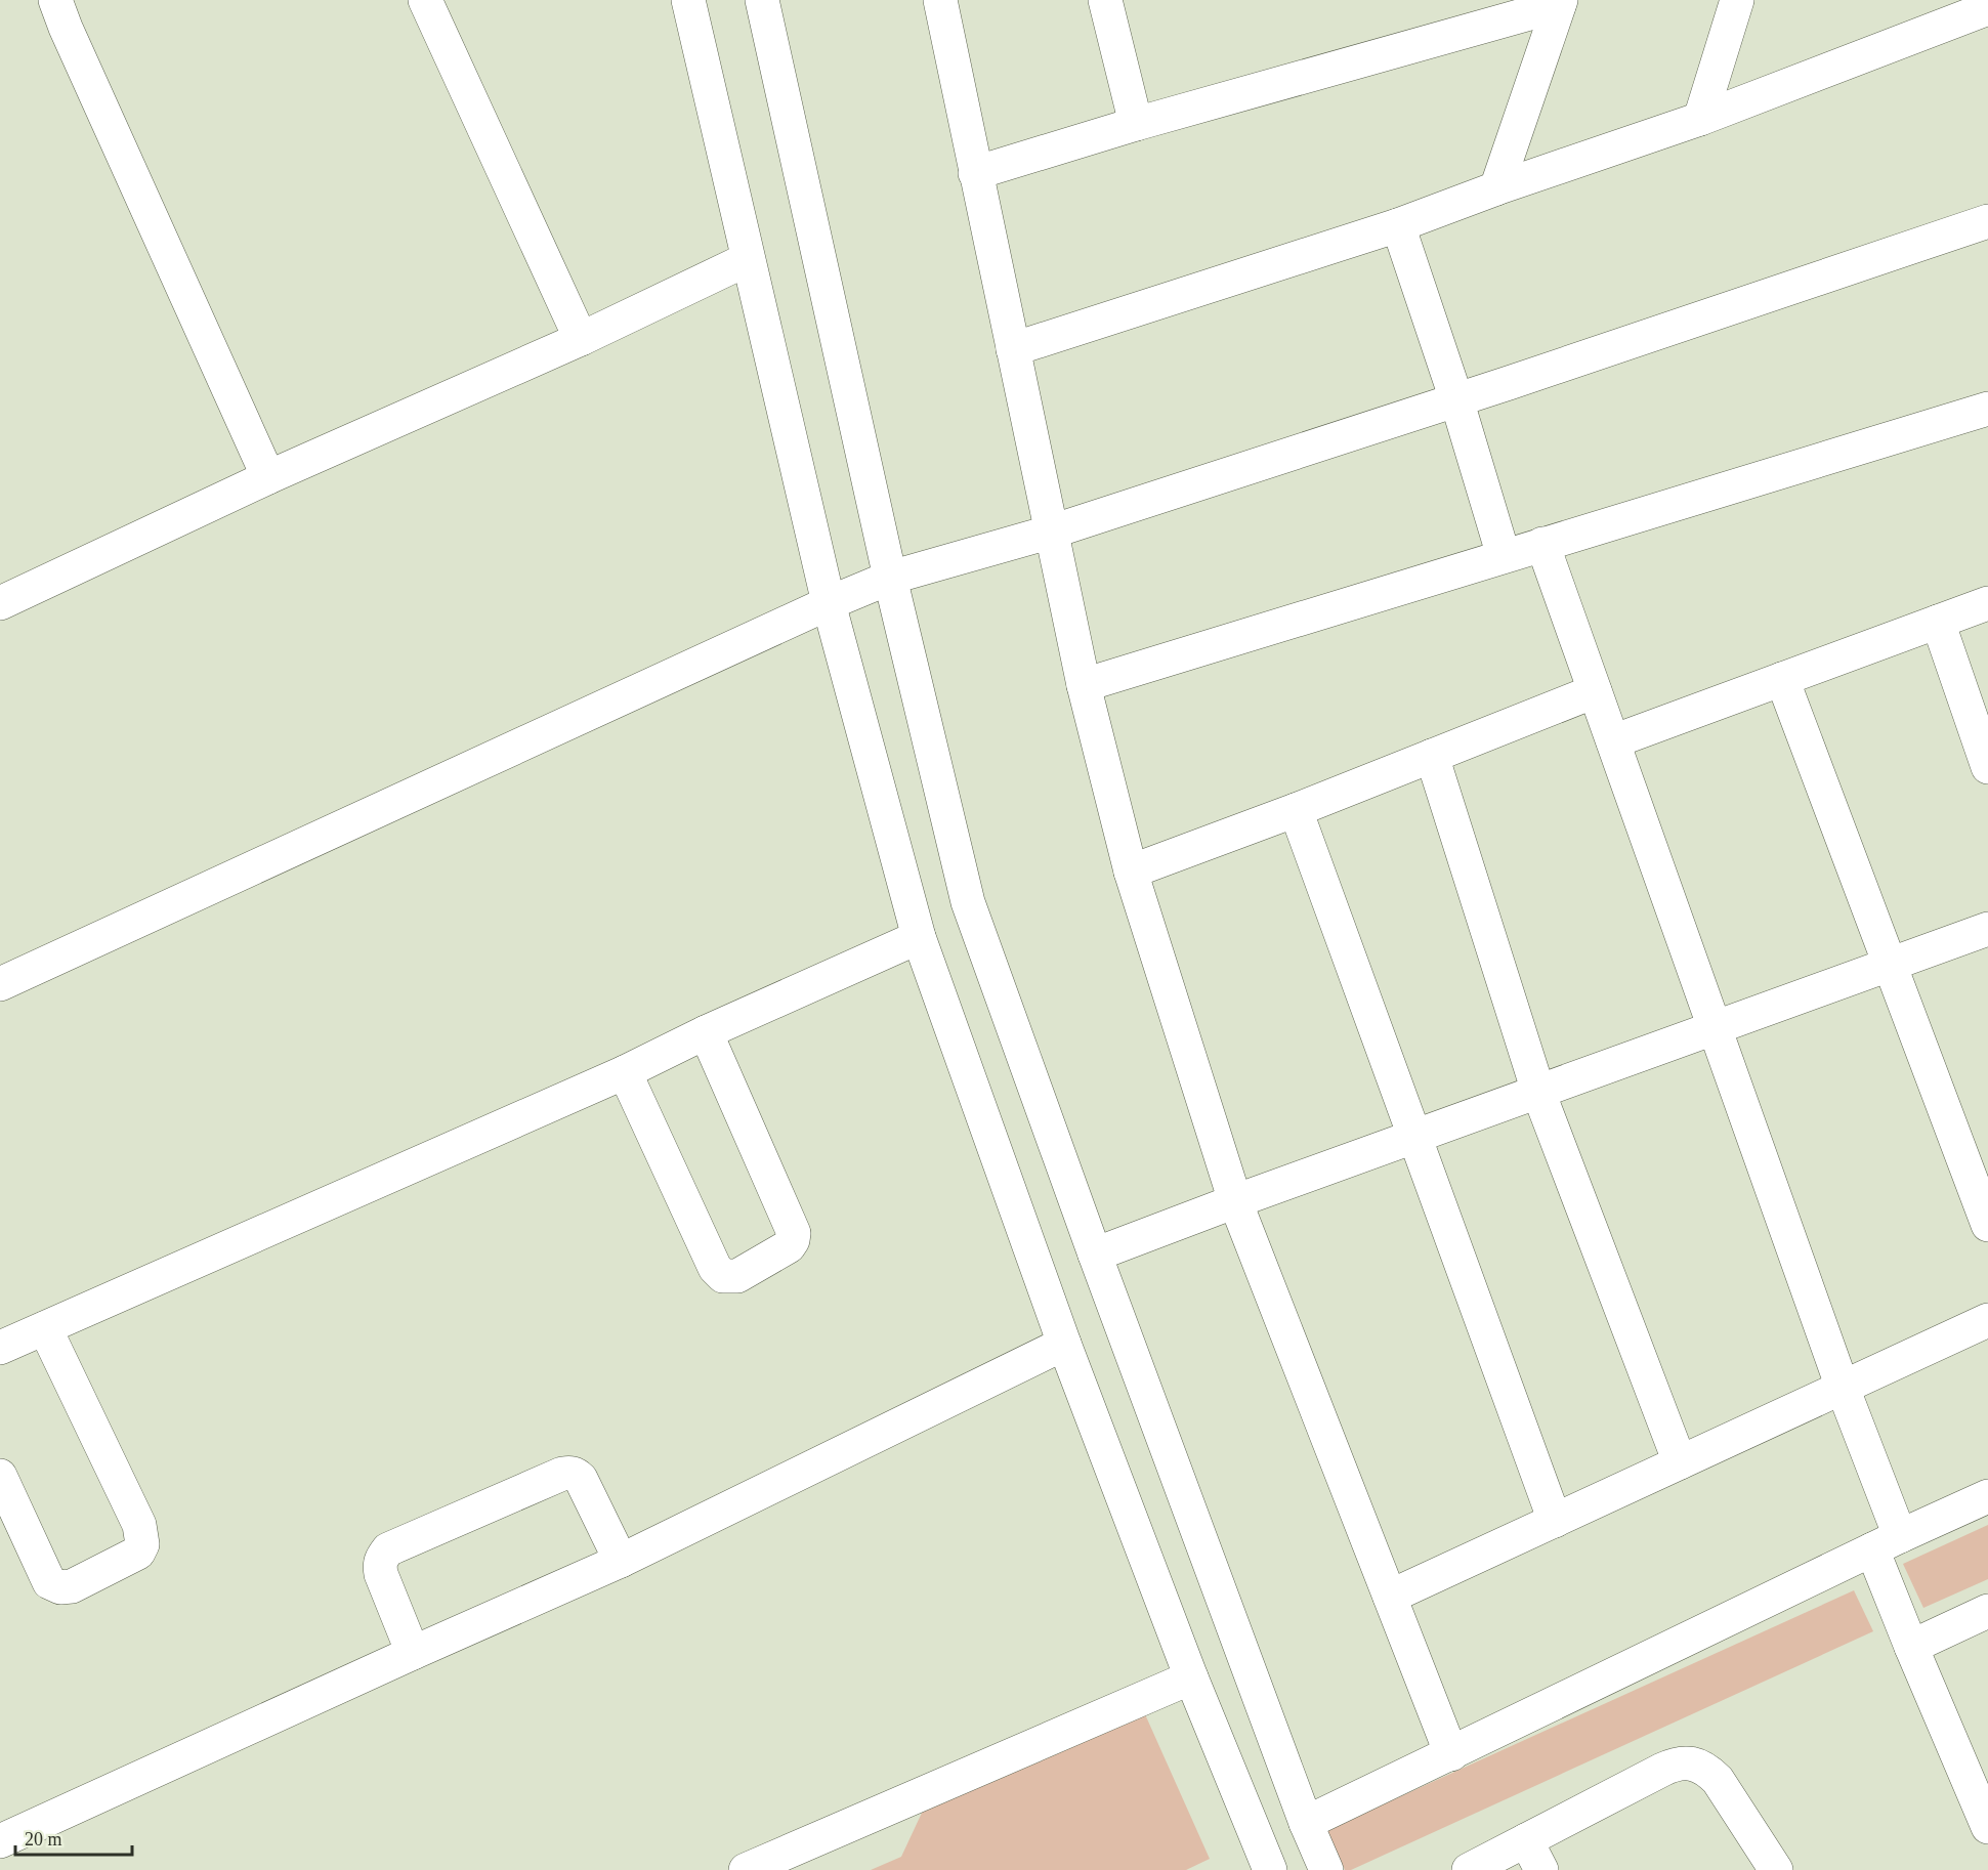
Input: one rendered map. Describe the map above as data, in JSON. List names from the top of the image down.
{
  "scale_bar": "20 m"
}
